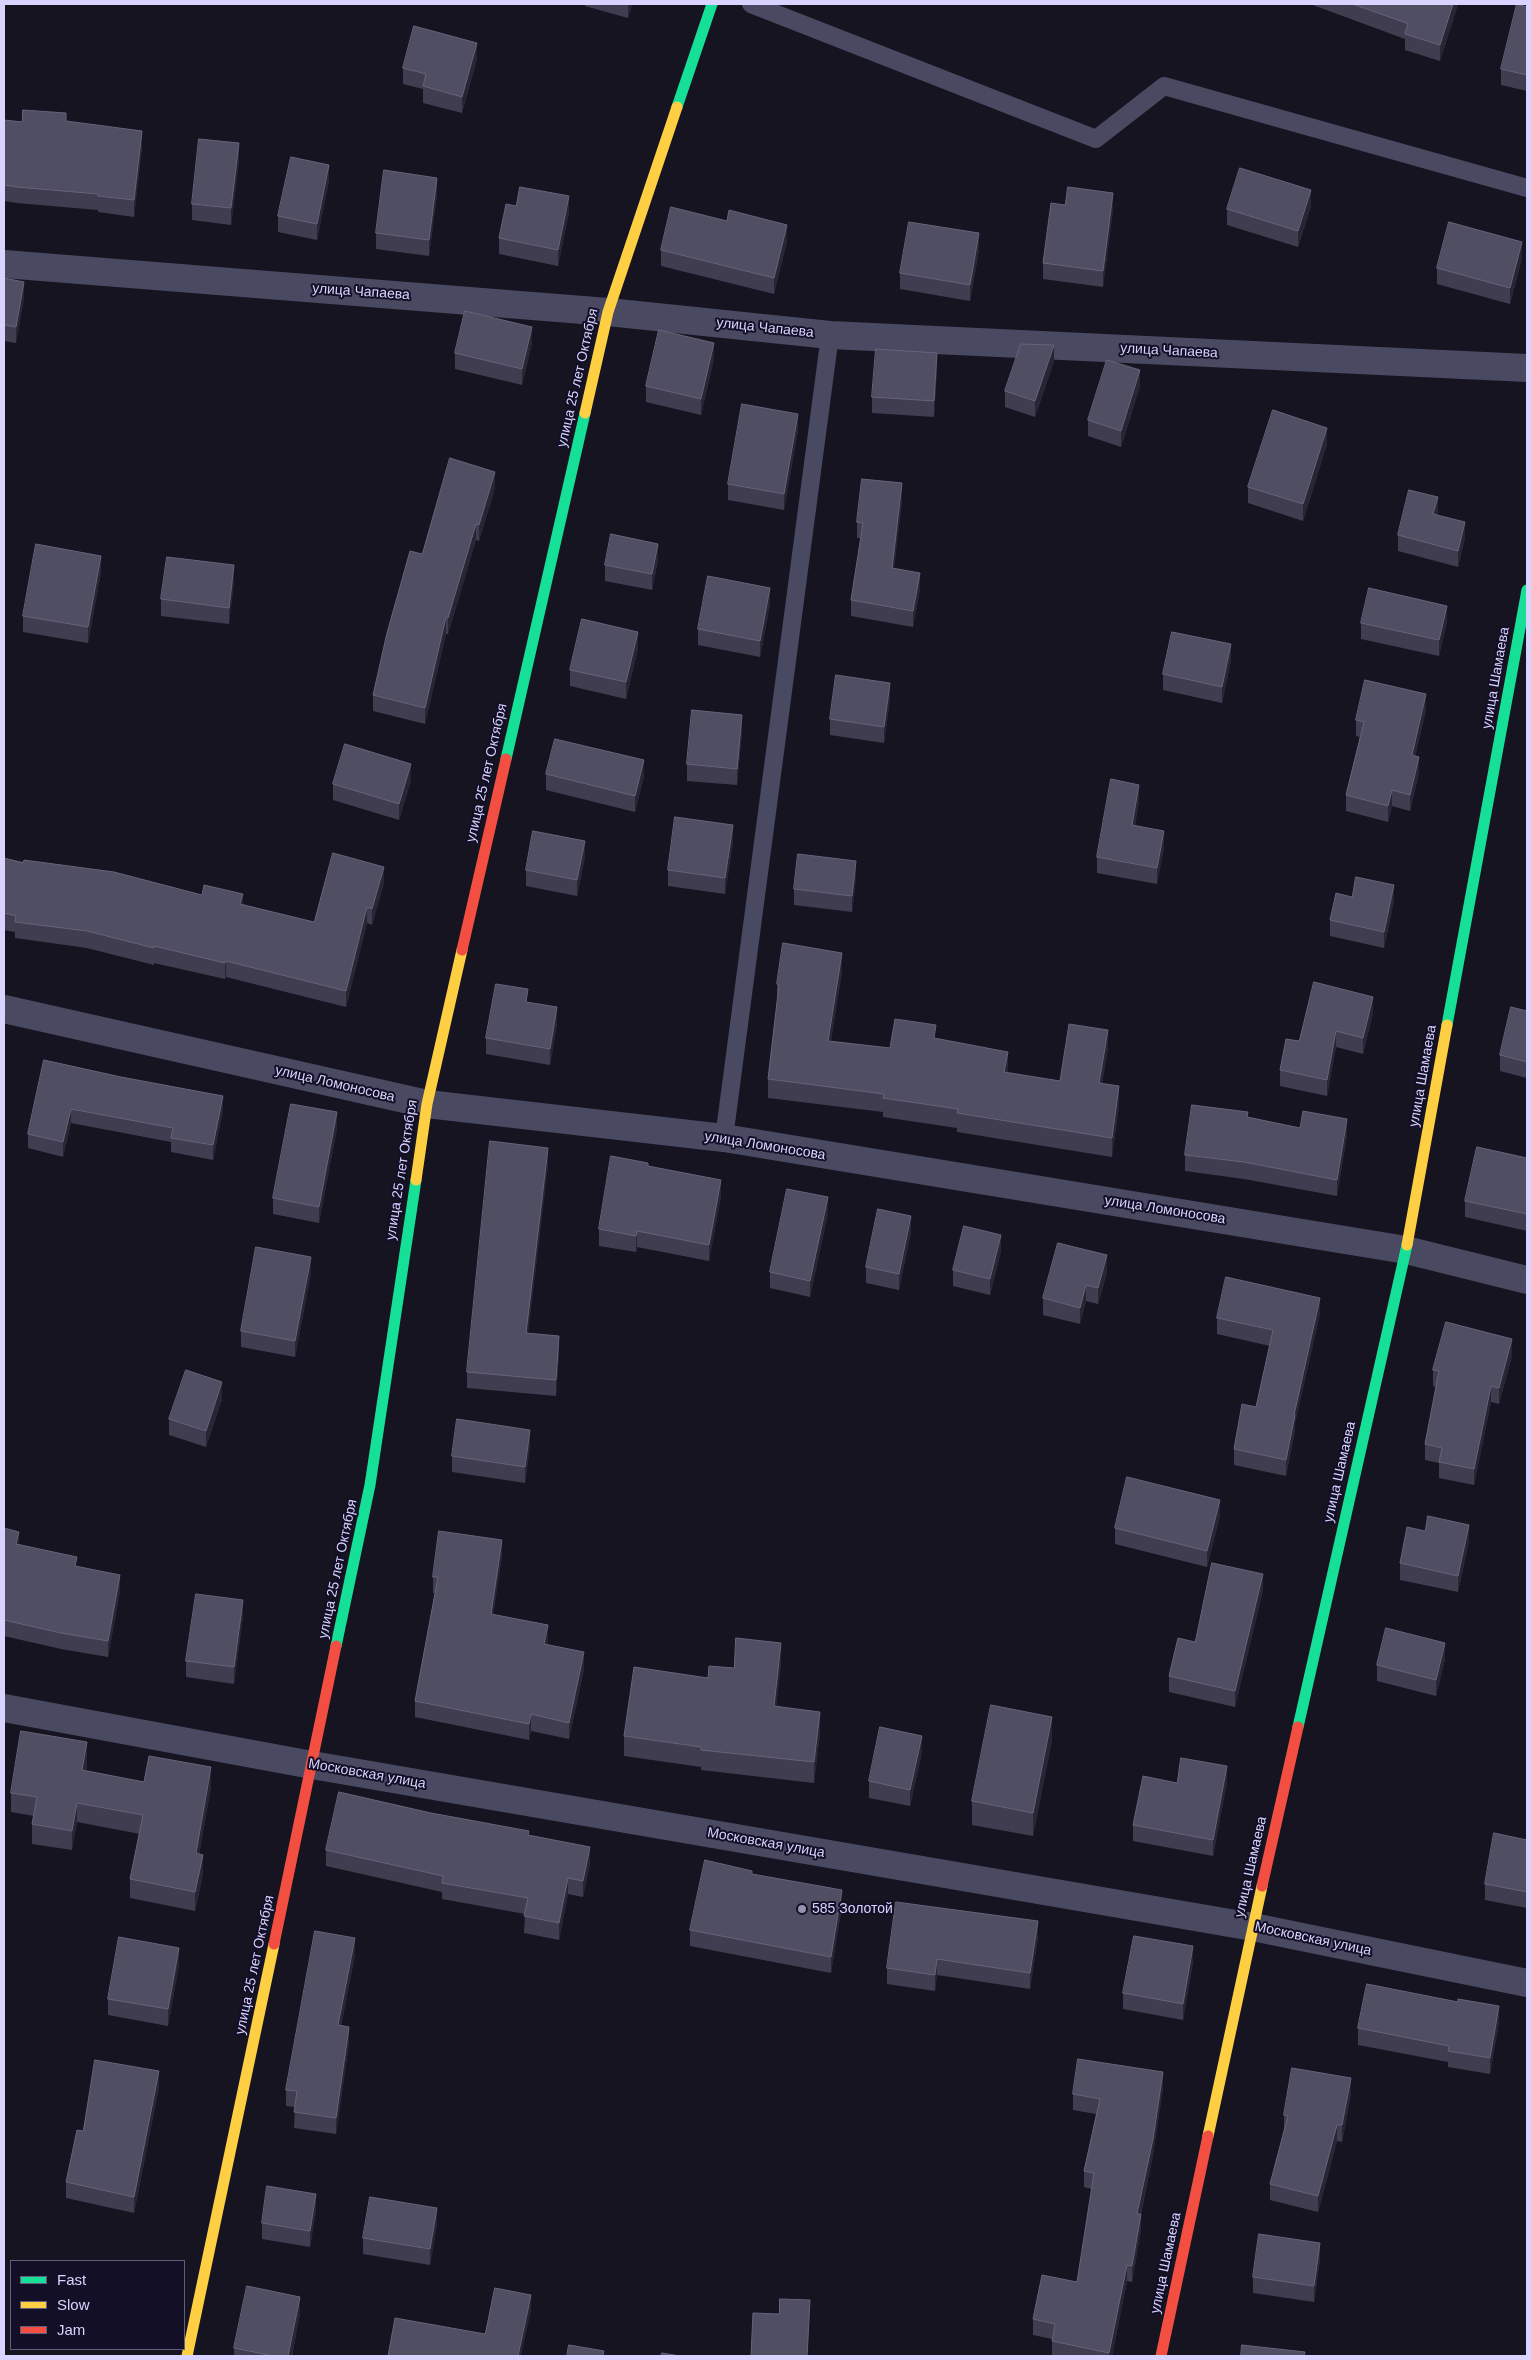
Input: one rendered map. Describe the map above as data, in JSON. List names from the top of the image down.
{
  "streets": {
    "street": [
      "улица Чапаева",
      "улица 25 лет Октября",
      "улица Шамаева",
      "улица Ломоносова",
      "Московская улица"
    ]
  },
  "crossings": [
    ["улица Чапаева", "улица 25 лет Октября"],
    ["улица 25 лет Октября", "улица Ломоносова"],
    ["улица 25 лет Октября", "Московская улица"],
    ["улица Шамаева", "улица Ломоносова"],
    ["улица Шамаева", "Московская улица"]
  ],
  "places": ["585 Золотой"],
  "legend": ["Fast", "Slow", "Jam"]
}
